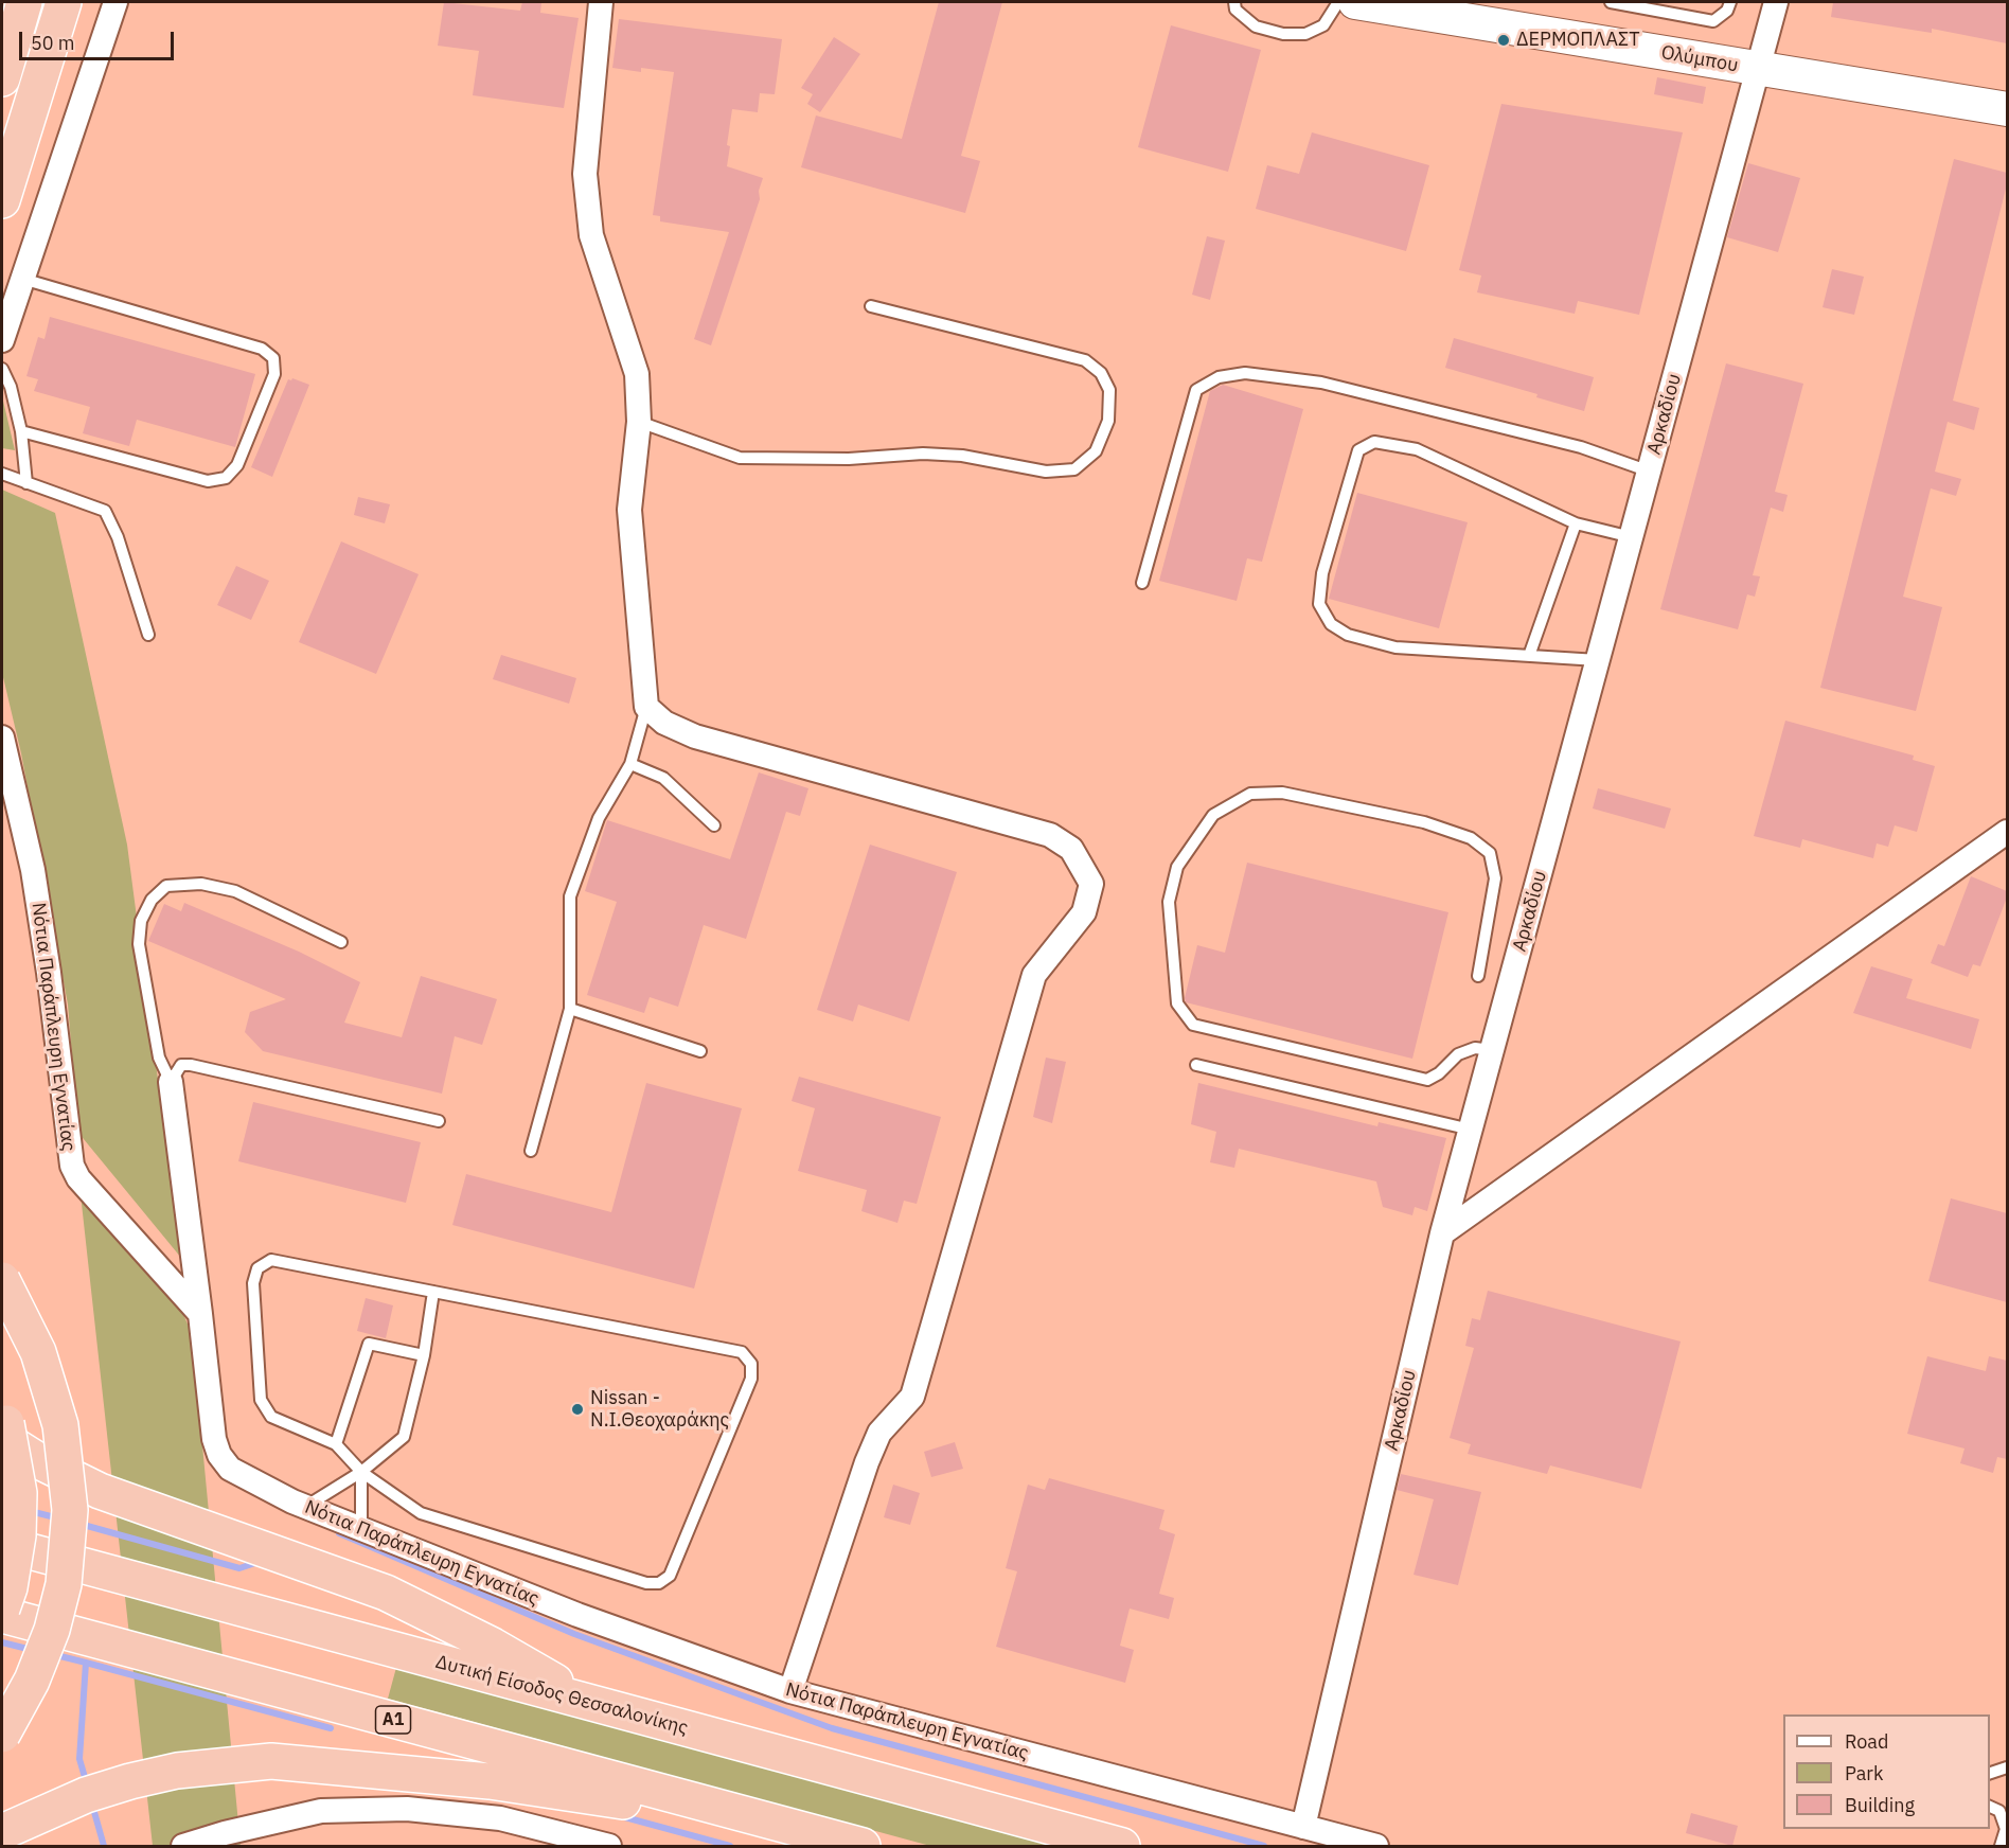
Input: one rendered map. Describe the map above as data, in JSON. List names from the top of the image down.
{
  "streets": {
    "highway": ["Δυτική Είσοδος Θεσσαλονίκης", "Α1"],
    "main road": ["Ολύμπου"],
    "street": ["Αρκαδίου", "Νότια Παράπλευρη Εγνατίας"]
  },
  "crossings": [
    ["Ολύμπου", "Αρκαδίου"],
    ["Αρκαδίου", "Νότια Παράπλευρη Εγνατίας"]
  ],
  "places": ["ΔΕΡΜΟΠΛΑΣΤ", "Nissan - Ν.Ι.Θεοχαράκης"],
  "legend": ["Road", "Park", "Building"],
  "scale_bar": "50 m"
}
